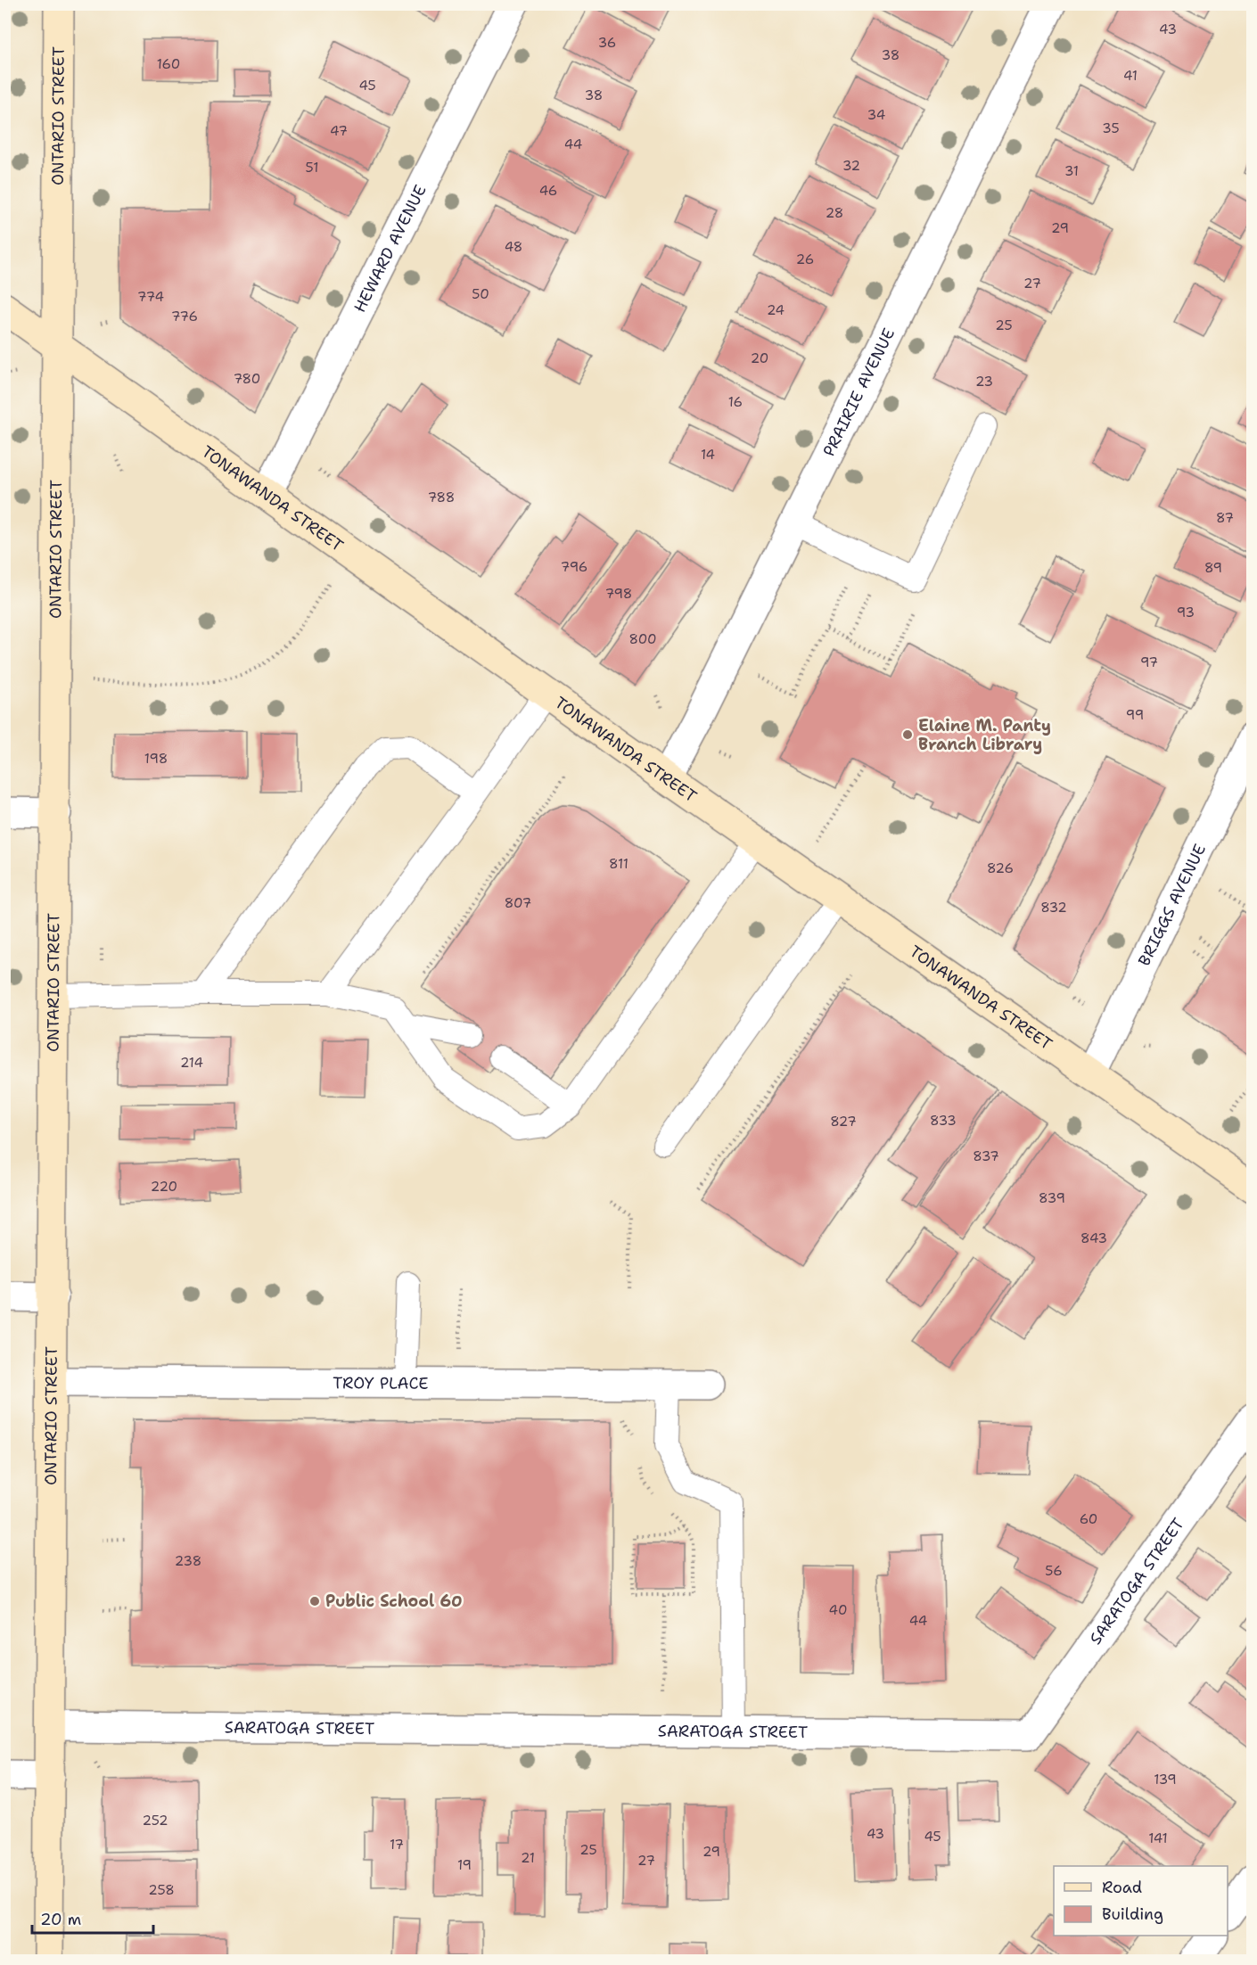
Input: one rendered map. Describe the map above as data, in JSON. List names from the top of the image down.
{
  "streets": {
    "street": [
      "ONTARIO STREET",
      "HEWARD AVENUE",
      "PRAIRIE AVENUE",
      "TONAWANDA STREET",
      "BRIGGS AVENUE",
      "TROY PLACE",
      "SARATOGA STREET"
    ]
  },
  "crossings": [
    ["ONTARIO STREET", "TONAWANDA STREET"],
    ["ONTARIO STREET", "TROY PLACE"],
    ["ONTARIO STREET", "SARATOGA STREET"],
    ["HEWARD AVENUE", "TONAWANDA STREET"],
    ["PRAIRIE AVENUE", "TONAWANDA STREET"],
    ["TONAWANDA STREET", "BRIGGS AVENUE"]
  ],
  "places": ["Elaine M. Panty Branch Library", "Public School 60"],
  "house_numbers": [
    "43",
    "36",
    "38",
    "160",
    "41",
    "45",
    "38",
    "34",
    "35",
    "47",
    "44",
    "32",
    "51",
    "31",
    "46",
    "28",
    "29",
    "48",
    "26",
    "27",
    "50",
    "774",
    "24",
    "776",
    "25",
    "20",
    "780",
    "23",
    "16",
    "14",
    "788",
    "87",
    "796",
    "89",
    "798",
    "93",
    "800",
    "97",
    "99",
    "198",
    "811",
    "826",
    "807",
    "832",
    "214",
    "833",
    "827",
    "837",
    "220",
    "839",
    "843",
    "60",
    "238",
    "56",
    "40",
    "44",
    "139",
    "252",
    "43",
    "45",
    "141",
    "17",
    "25",
    "29",
    "21",
    "27",
    "19",
    "258"
  ],
  "legend": ["Road", "Building"],
  "scale_bar": "20 m"
}
